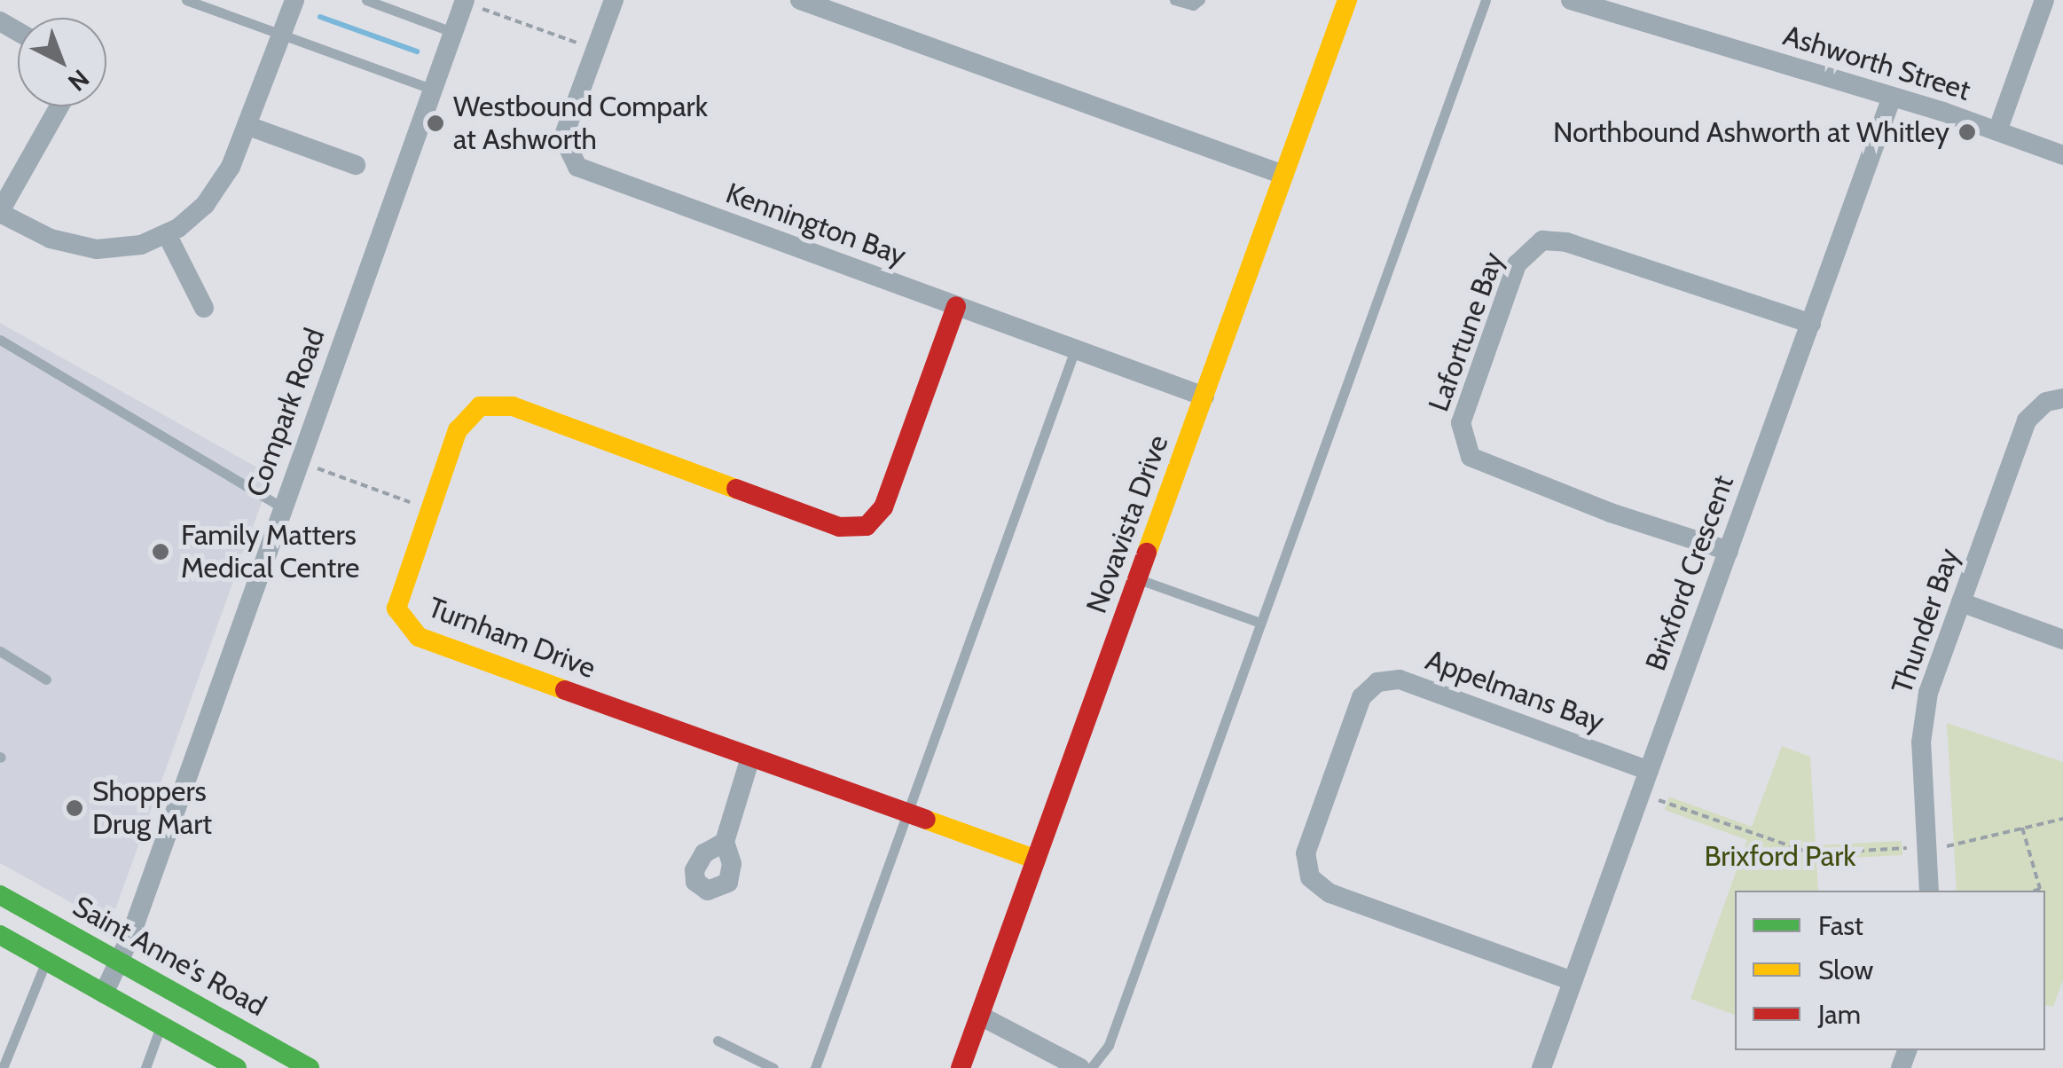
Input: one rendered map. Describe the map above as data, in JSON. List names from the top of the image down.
{
  "streets": {
    "street": [
      "Ashworth Street",
      "Kennington Bay",
      "Lafortune Bay",
      "Compark Road",
      "Novavista Drive",
      "Brixford Crescent",
      "Thunder Bay",
      "Turnham Drive",
      "Appelmans Bay",
      "Saint Anne's Road"
    ]
  },
  "crossings": [
    ["Ashworth Street", "Brixford Crescent"],
    ["Kennington Bay", "Novavista Drive"],
    ["Kennington Bay", "Turnham Drive"],
    ["Lafortune Bay", "Brixford Crescent"],
    ["Compark Road", "Saint Anne's Road"],
    ["Novavista Drive", "Turnham Drive"],
    ["Brixford Crescent", "Appelmans Bay"]
  ],
  "parks": ["Brixford Park"],
  "places": [
    "Westbound Compark at Ashworth",
    "Northbound Ashworth at Whitley",
    "Family Matters Medical Centre",
    "Shoppers Drug Mart"
  ],
  "legend": ["Fast", "Slow", "Jam"],
  "north": "bottom right"
}
